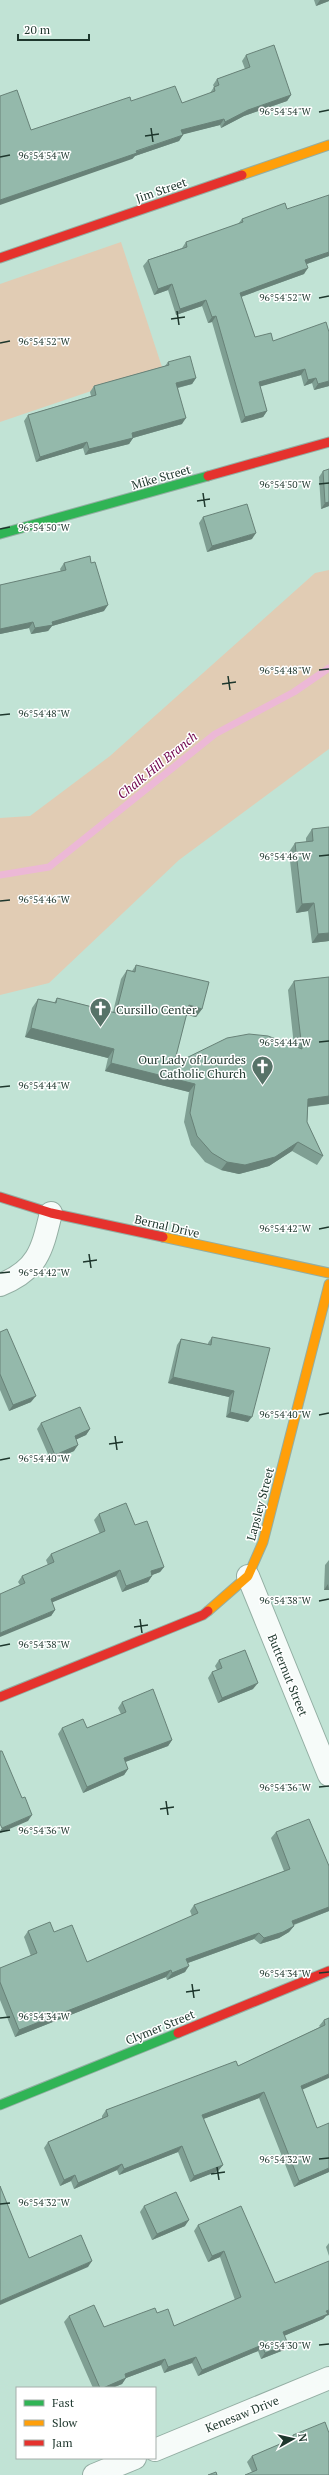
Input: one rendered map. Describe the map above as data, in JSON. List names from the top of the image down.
{
  "streets": {
    "street": [
      "Jim Street",
      "Mike Street",
      "Bernal Drive",
      "Lapsley Street",
      "Butternut Street",
      "Clymer Street",
      "Kenesaw Drive"
    ]
  },
  "crossings": [
    ["Lapsley Street", "Butternut Street"]
  ],
  "water": ["Chalk Hill Branch"],
  "places": {
    "church": ["Cursillo Center", "Our Lady of Lourdes Catholic Church"]
  },
  "legend": ["Fast", "Slow", "Jam"],
  "scale_bar": "20 m",
  "north": "right",
  "coordinates": [
    "96°54'54\"W",
    "96°54'52\"W",
    "96°54'50\"W",
    "96°54'48\"W",
    "96°54'46\"W",
    "96°54'44\"W",
    "96°54'42\"W",
    "96°54'40\"W",
    "96°54'38\"W",
    "96°54'36\"W",
    "96°54'34\"W",
    "96°54'32\"W",
    "96°54'30\"W"
  ]
}
